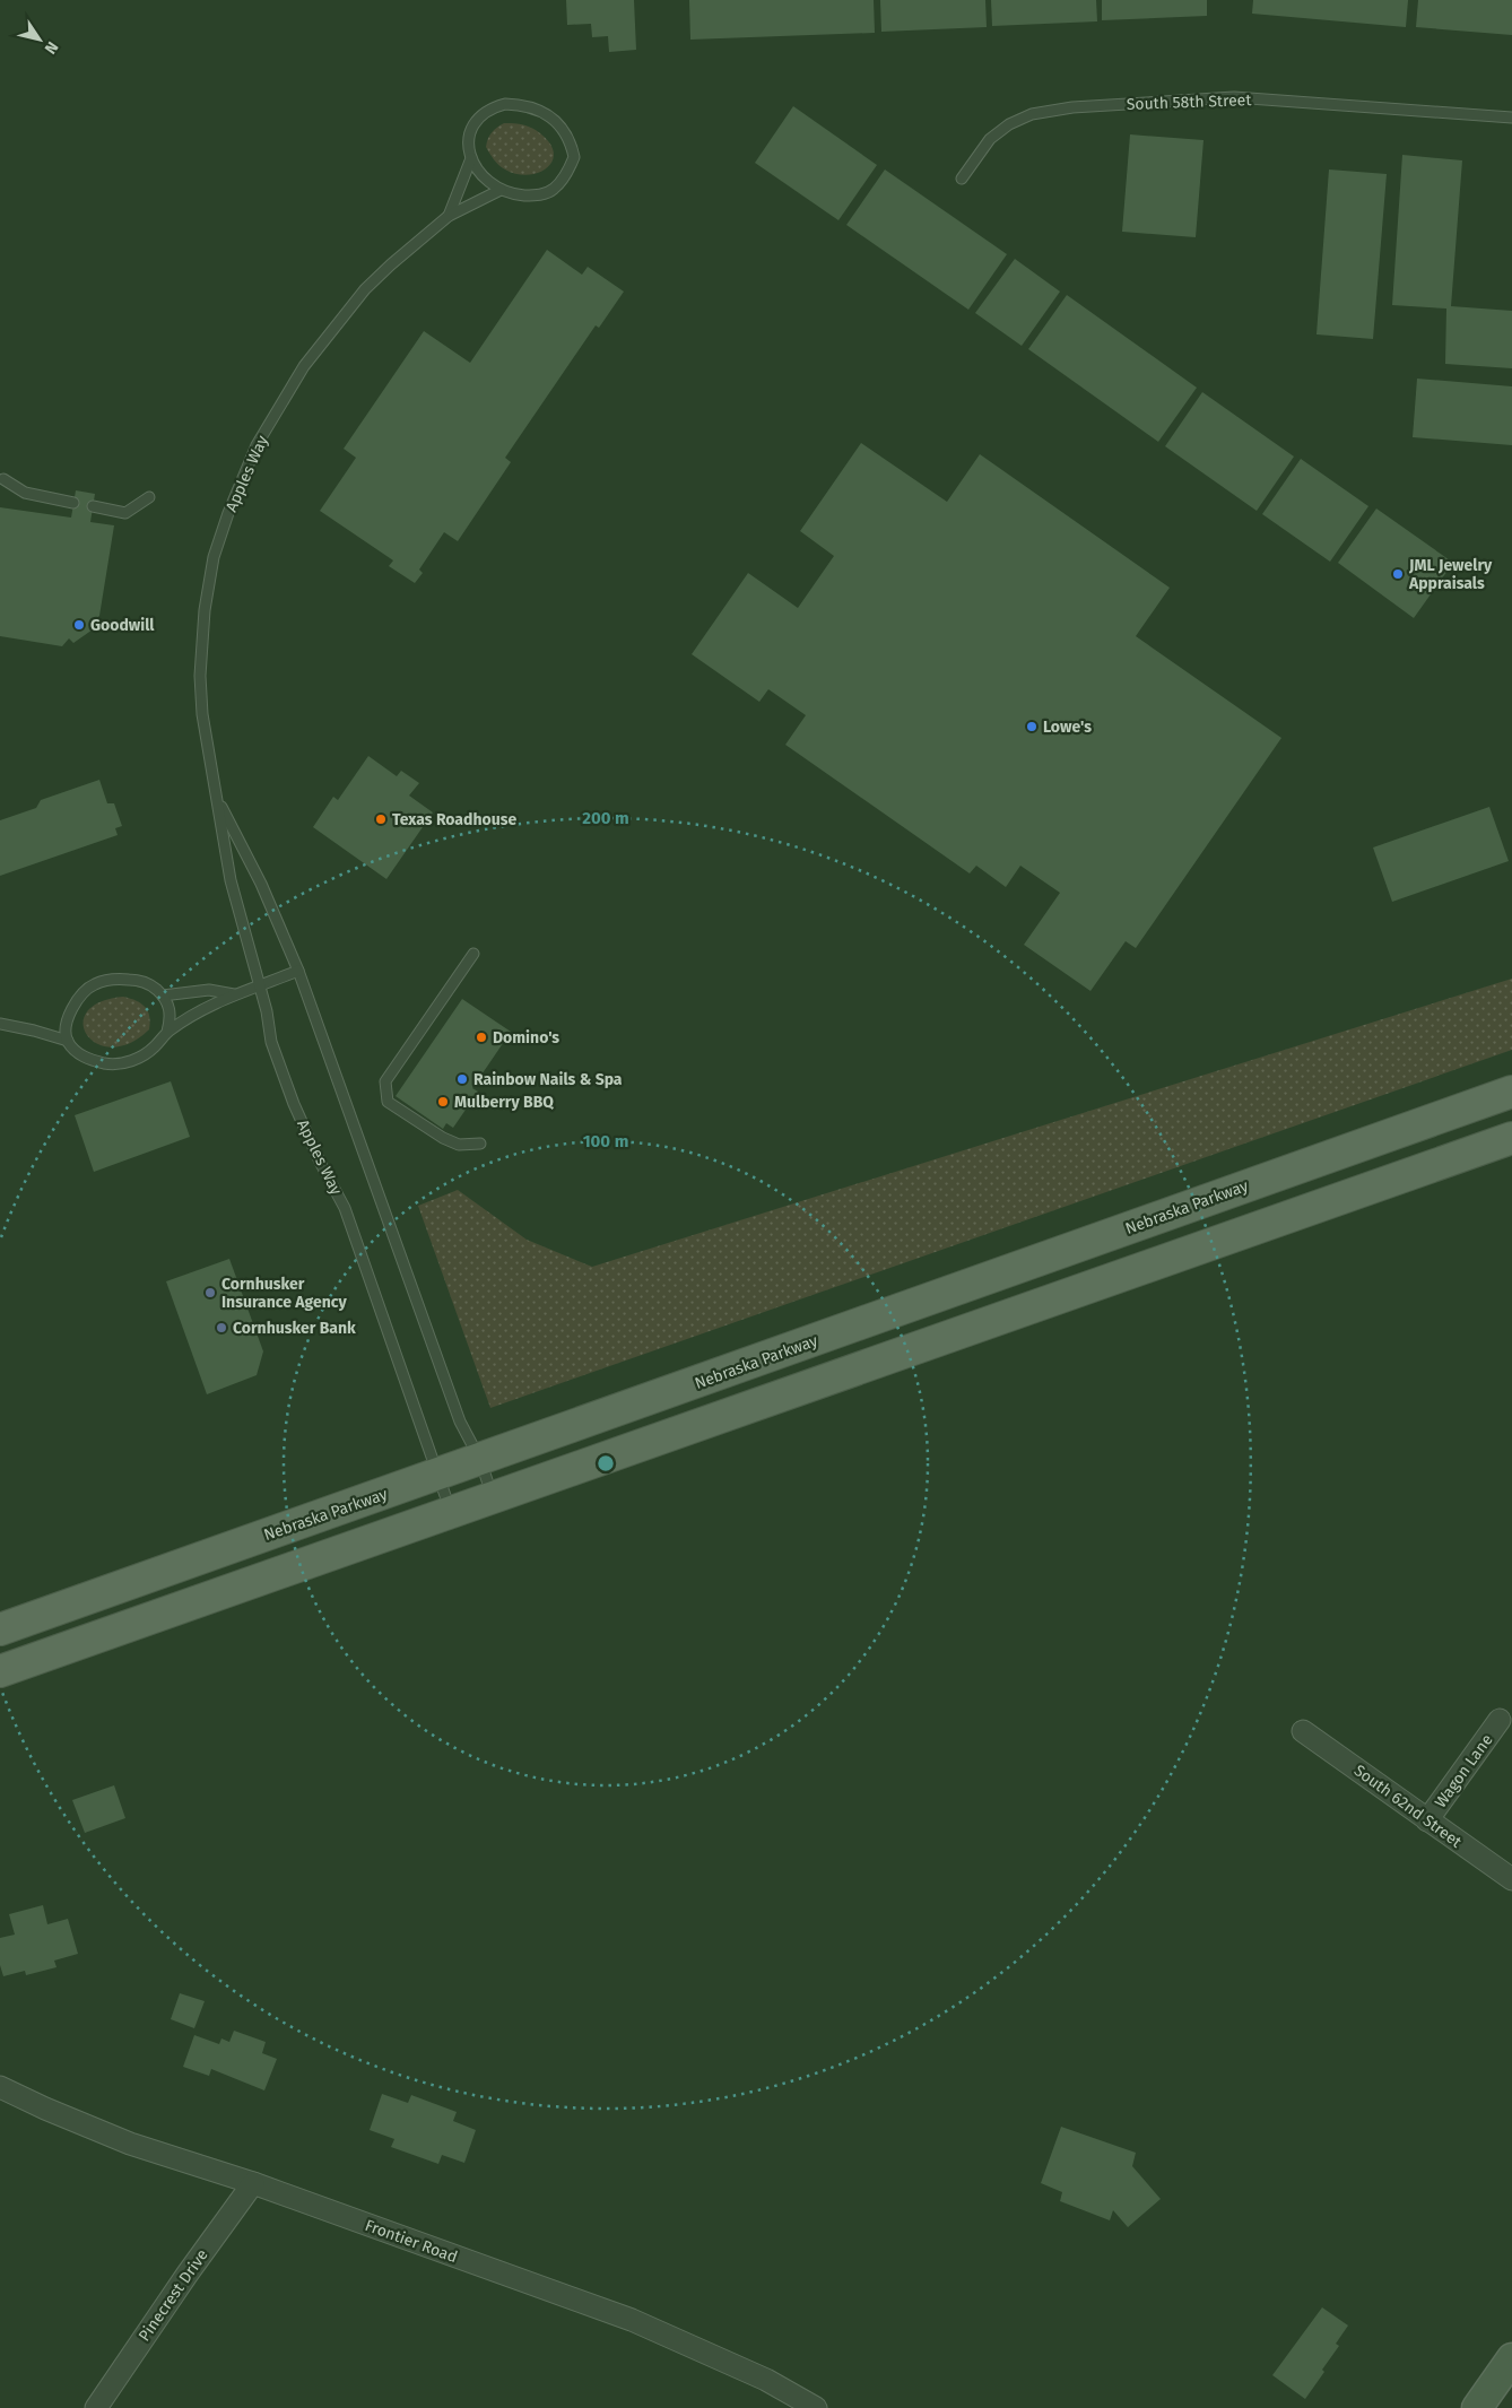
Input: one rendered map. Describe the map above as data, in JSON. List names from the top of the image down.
{
  "streets": {
    "main road": ["Nebraska Parkway"],
    "street": [
      "Wagon Lane",
      "South 62nd Street",
      "Frontier Road",
      "Pinecrest Drive"
    ],
    "lane": ["South 58th Street", "Apples Way"]
  },
  "crossings": [
    ["Apples Way", "Nebraska Parkway"],
    ["Wagon Lane", "South 62nd Street"],
    ["Frontier Road", "Pinecrest Drive"]
  ],
  "places": [
    "JML Jewelry Appraisals",
    "Goodwill",
    "Lowe's",
    "Texas Roadhouse",
    "Domino's",
    "Rainbow Nails & Spa",
    "Mulberry BBQ",
    "Cornhusker Insurance Agency",
    "Cornhusker Bank"
  ],
  "north": "bottom right",
  "rings": ["200 m", "100 m"]
}
